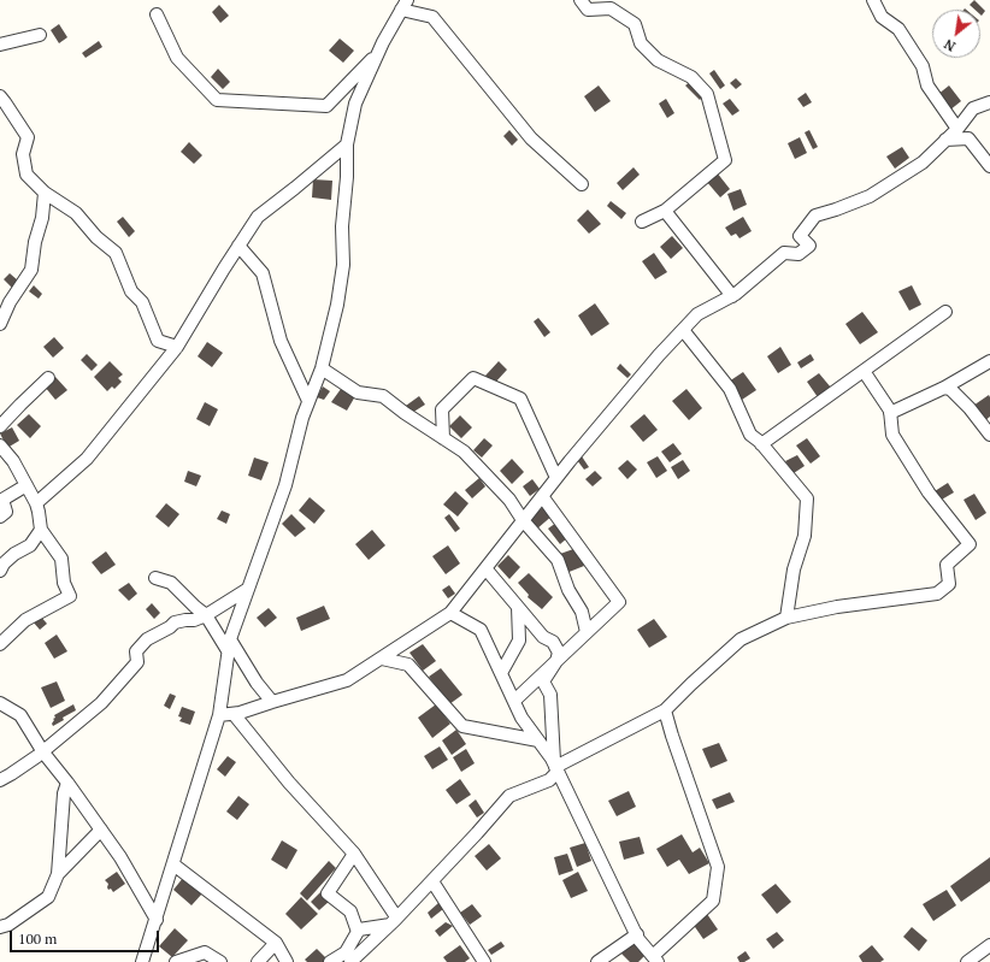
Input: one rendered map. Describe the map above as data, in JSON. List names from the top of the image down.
{
  "scale_bar": "100 m",
  "north": "bottom left"
}
